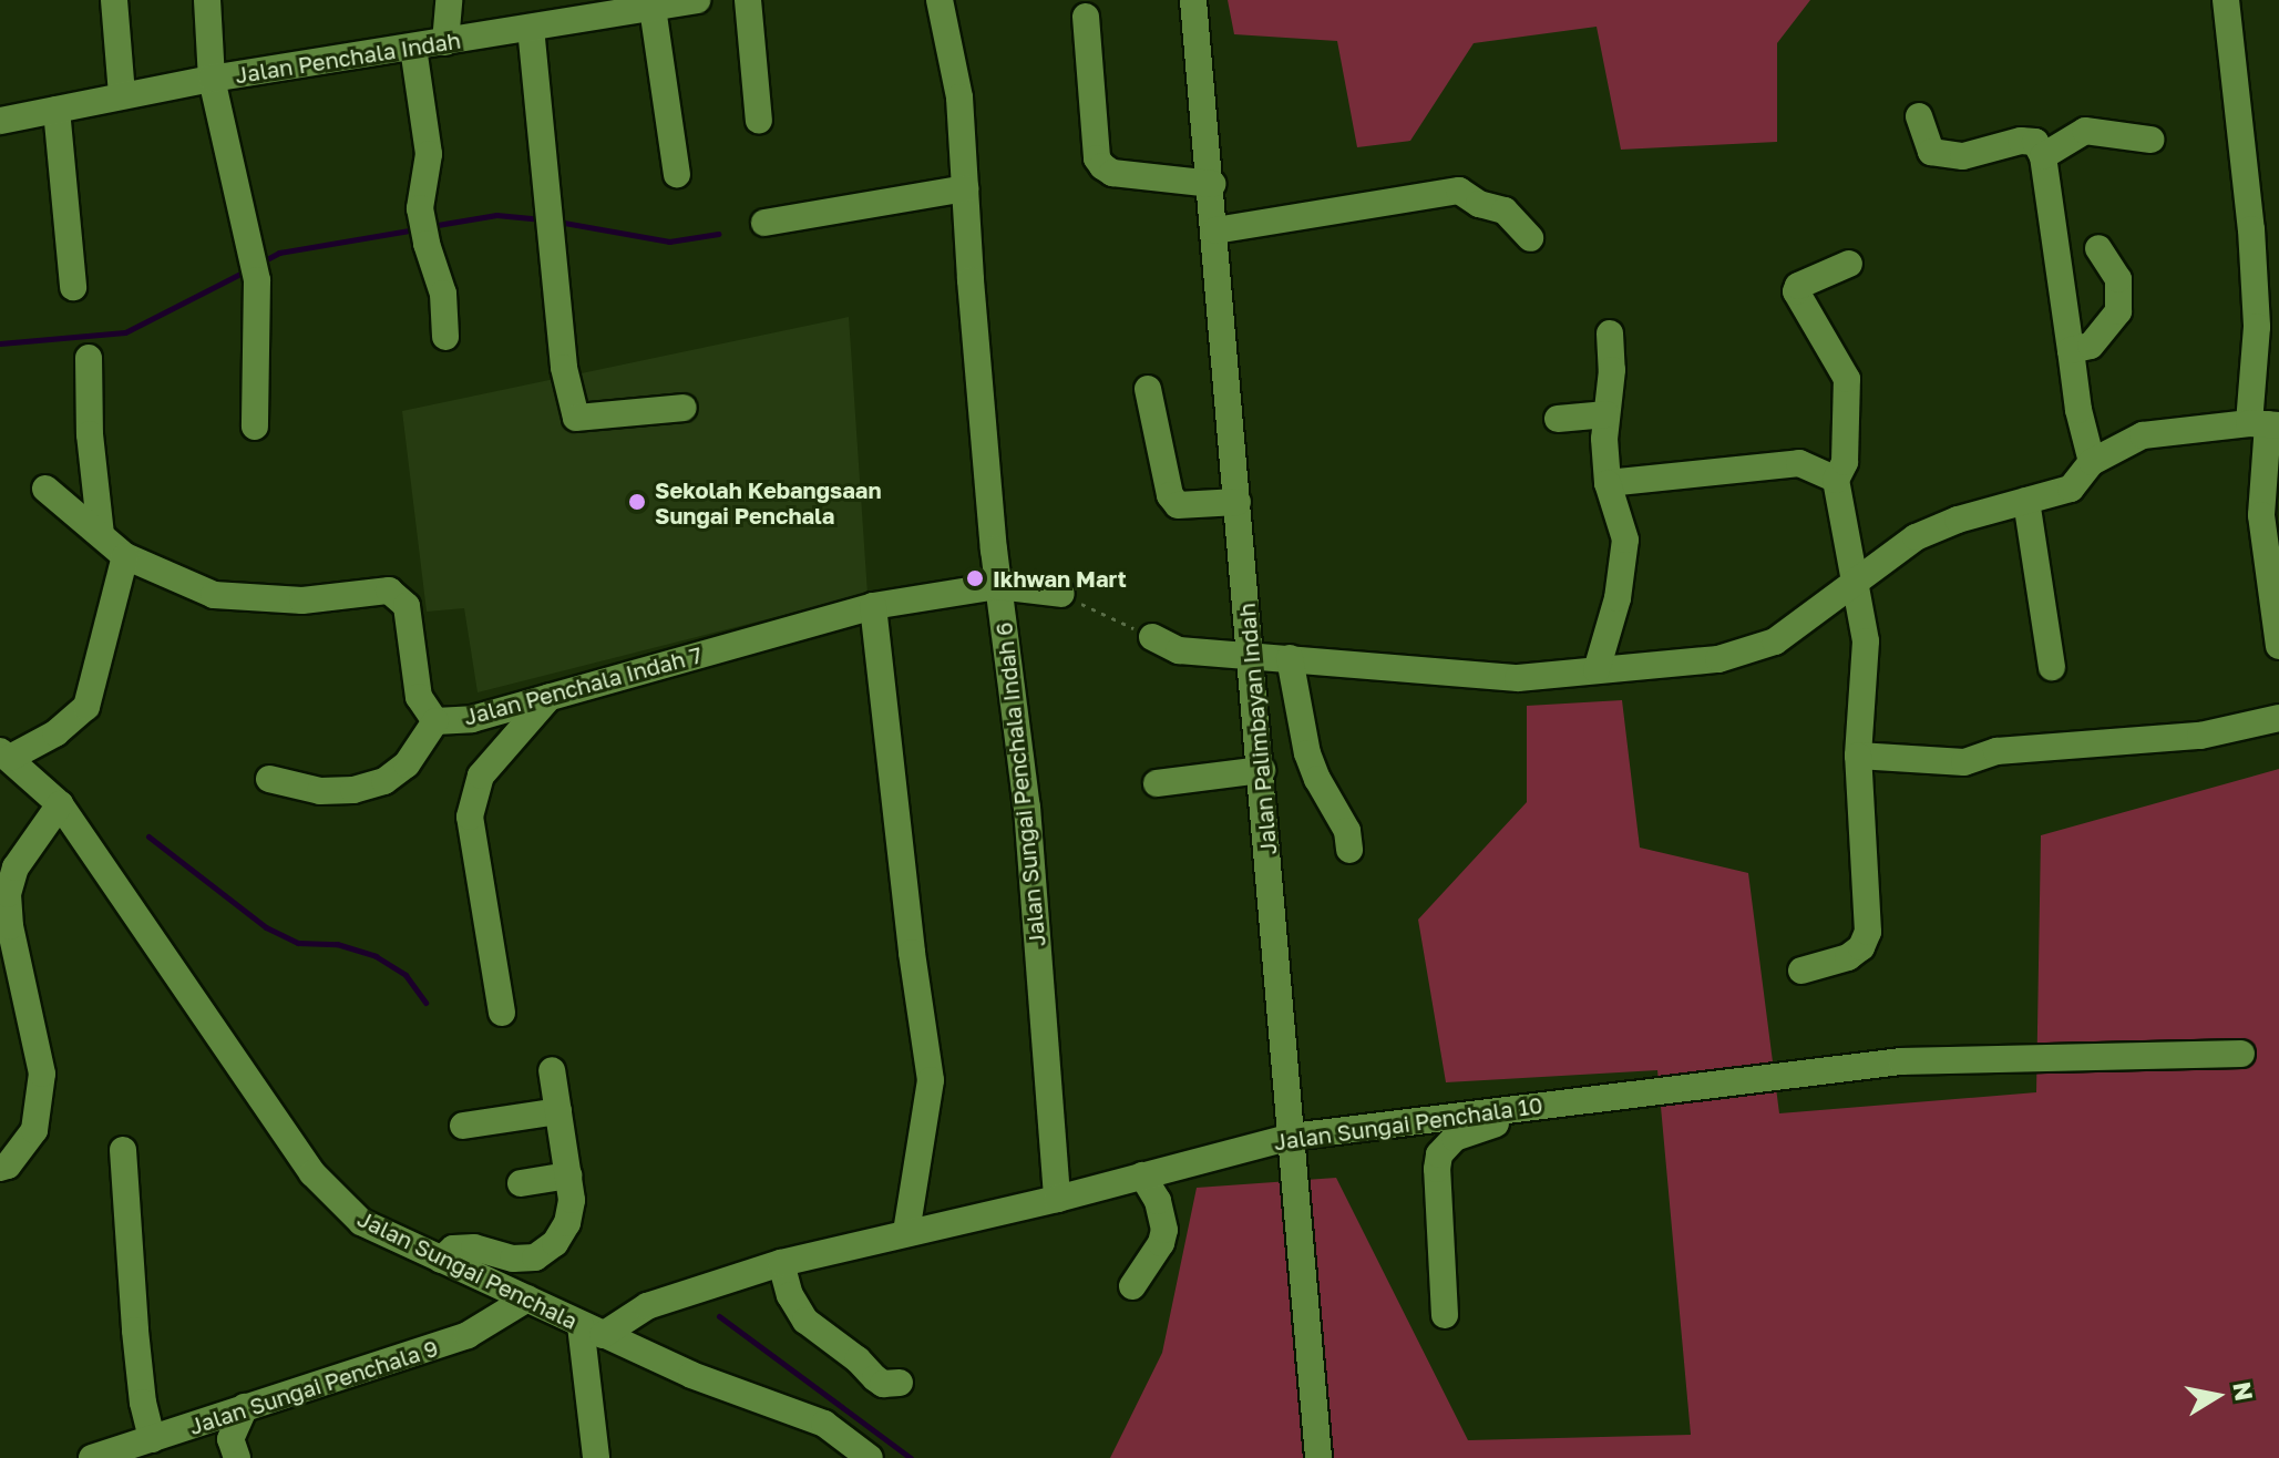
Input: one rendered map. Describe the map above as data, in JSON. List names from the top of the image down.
{
  "streets": {
    "street": [
      "Jalan Penchala Indah",
      "Jalan Penchala Indah 7",
      "Jalan Palimbayan Indah",
      "Jalan Sungai Penchala Indah 6",
      "Jalan Sungai Penchala 10",
      "Jalan Sungai Penchala",
      "Jalan Sungai Penchala 9"
    ]
  },
  "crossings": [
    ["Jalan Penchala Indah 7", "Jalan Sungai Penchala Indah 6"],
    ["Jalan Palimbayan Indah", "Jalan Sungai Penchala 10"],
    ["Jalan Sungai Penchala Indah 6", "Jalan Sungai Penchala 10"],
    ["Jalan Sungai Penchala 10", "Jalan Sungai Penchala"],
    ["Jalan Sungai Penchala", "Jalan Sungai Penchala 9"]
  ],
  "places": ["Sekolah Kebangsaan Sungai Penchala", "Ikhwan Mart"],
  "north": "right"
}
